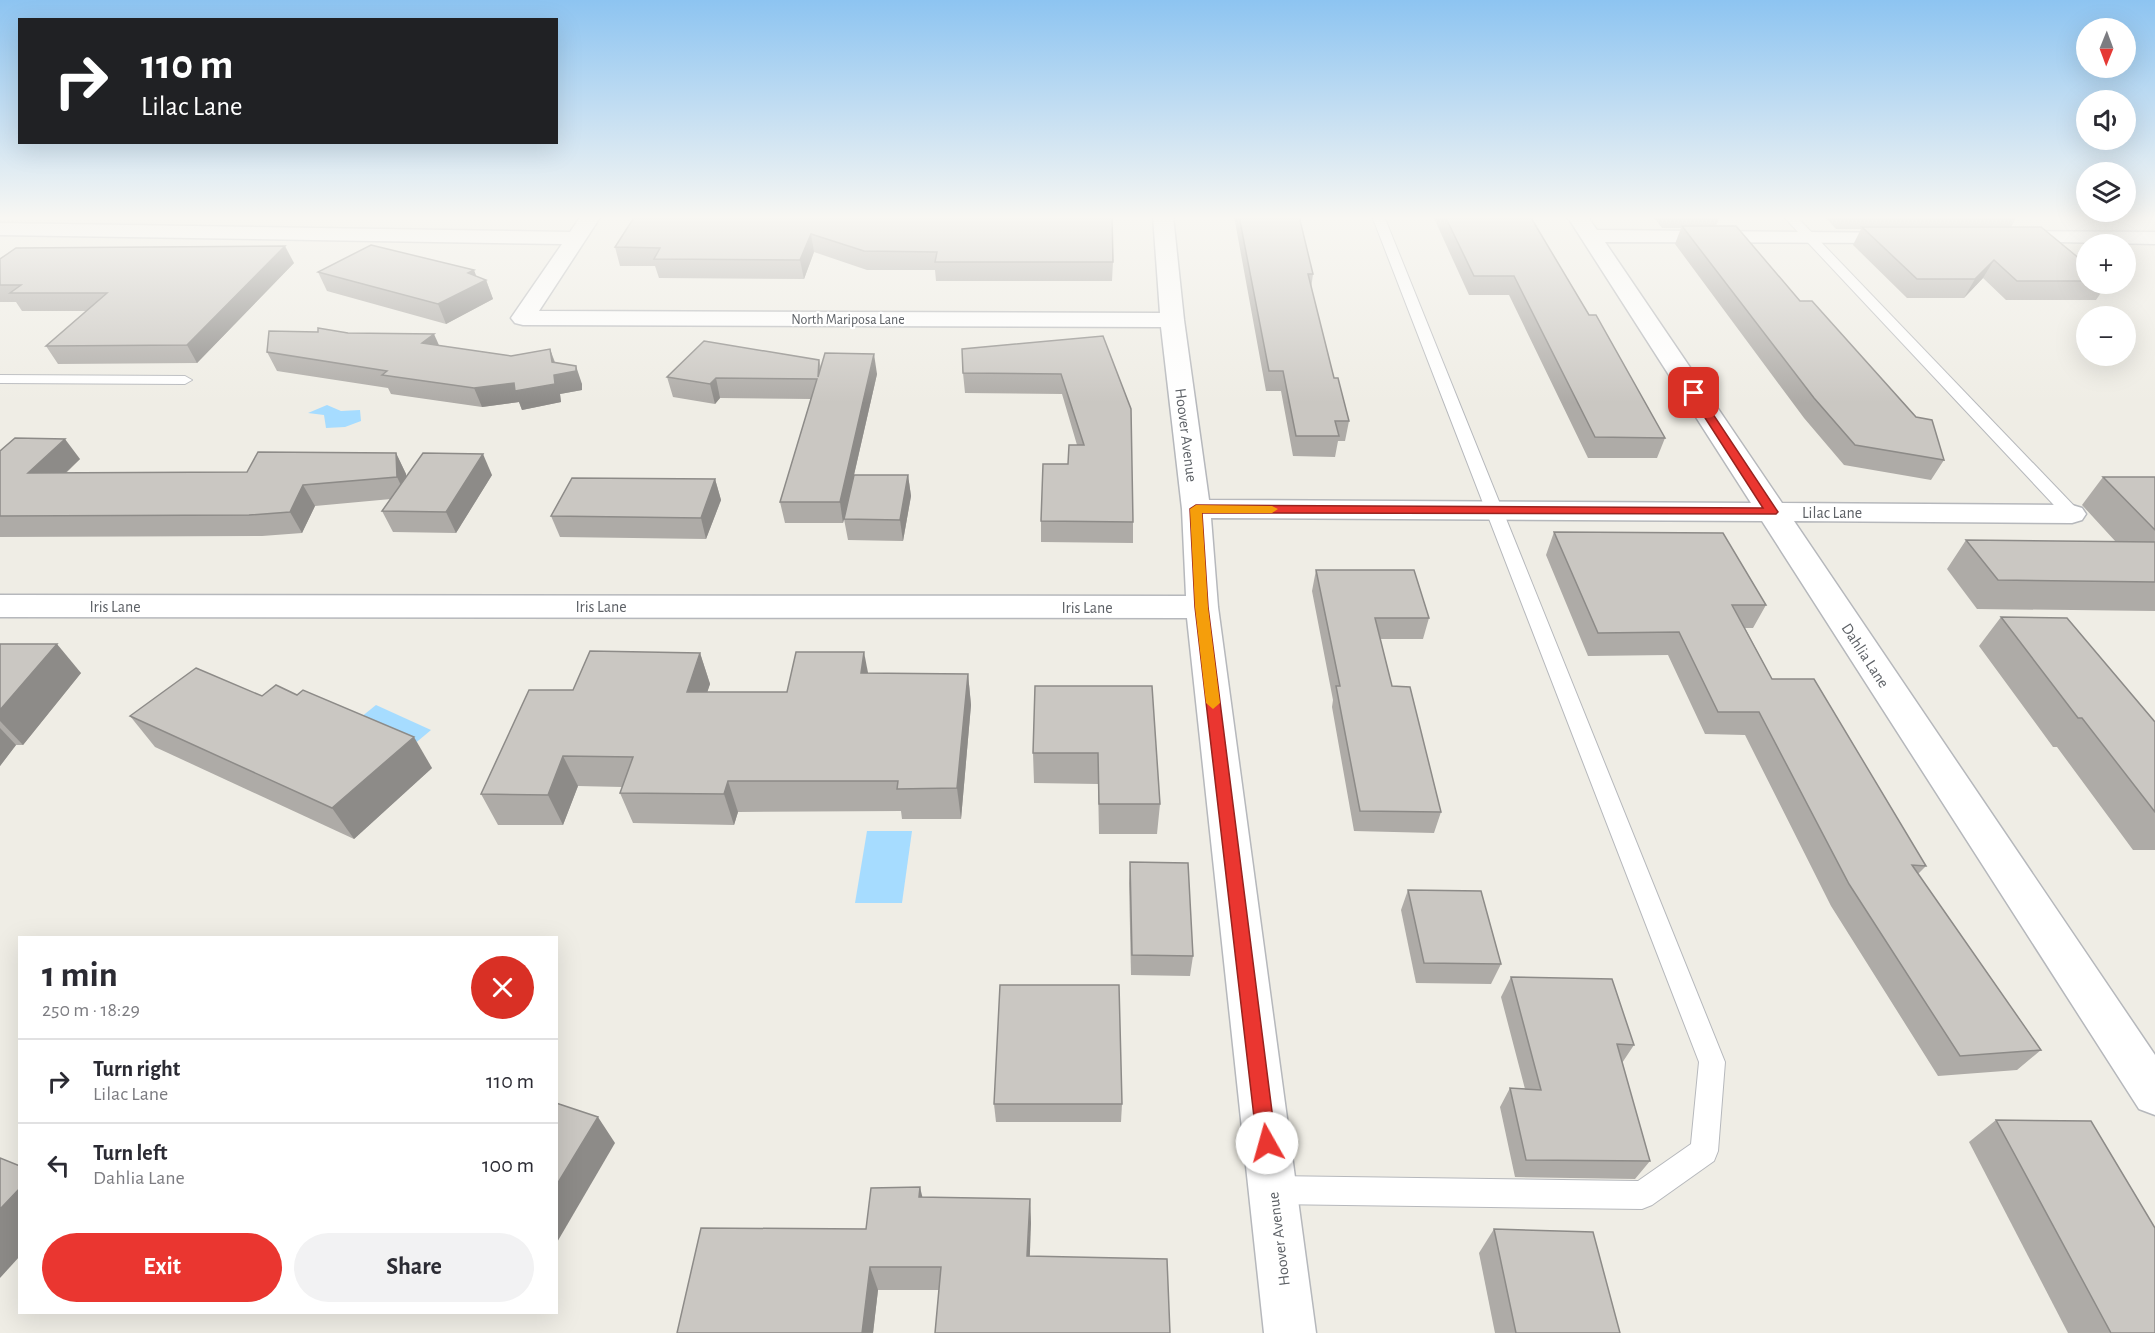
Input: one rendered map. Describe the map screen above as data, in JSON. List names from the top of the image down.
{
  "streets": {
    "street": [
      "North Mariposa Lane",
      "Hoover Avenue",
      "Lilac Lane",
      "Iris Lane",
      "Dahlia Lane"
    ]
  },
  "crossings": [
    ["North Mariposa Lane", "Hoover Avenue"],
    ["Hoover Avenue", "Lilac Lane"],
    ["Hoover Avenue", "Iris Lane"],
    ["Lilac Lane", "Dahlia Lane"]
  ],
  "north": "bottom",
  "page": {
    "map_buttons": ["+", "−"],
    "turn": ["110 m", "Lilac Lane"],
    "heading": ["1 min", "250 m · 18:29"],
    "list": [
      {
        "name": "Turn right",
        "note": "Lilac Lane",
        "value": "110 m"
      },
      {
        "name": "Turn left",
        "note": "Dahlia Lane",
        "value": "100 m"
      }
    ],
    "buttons": ["Exit", "Share"]
  }
}
